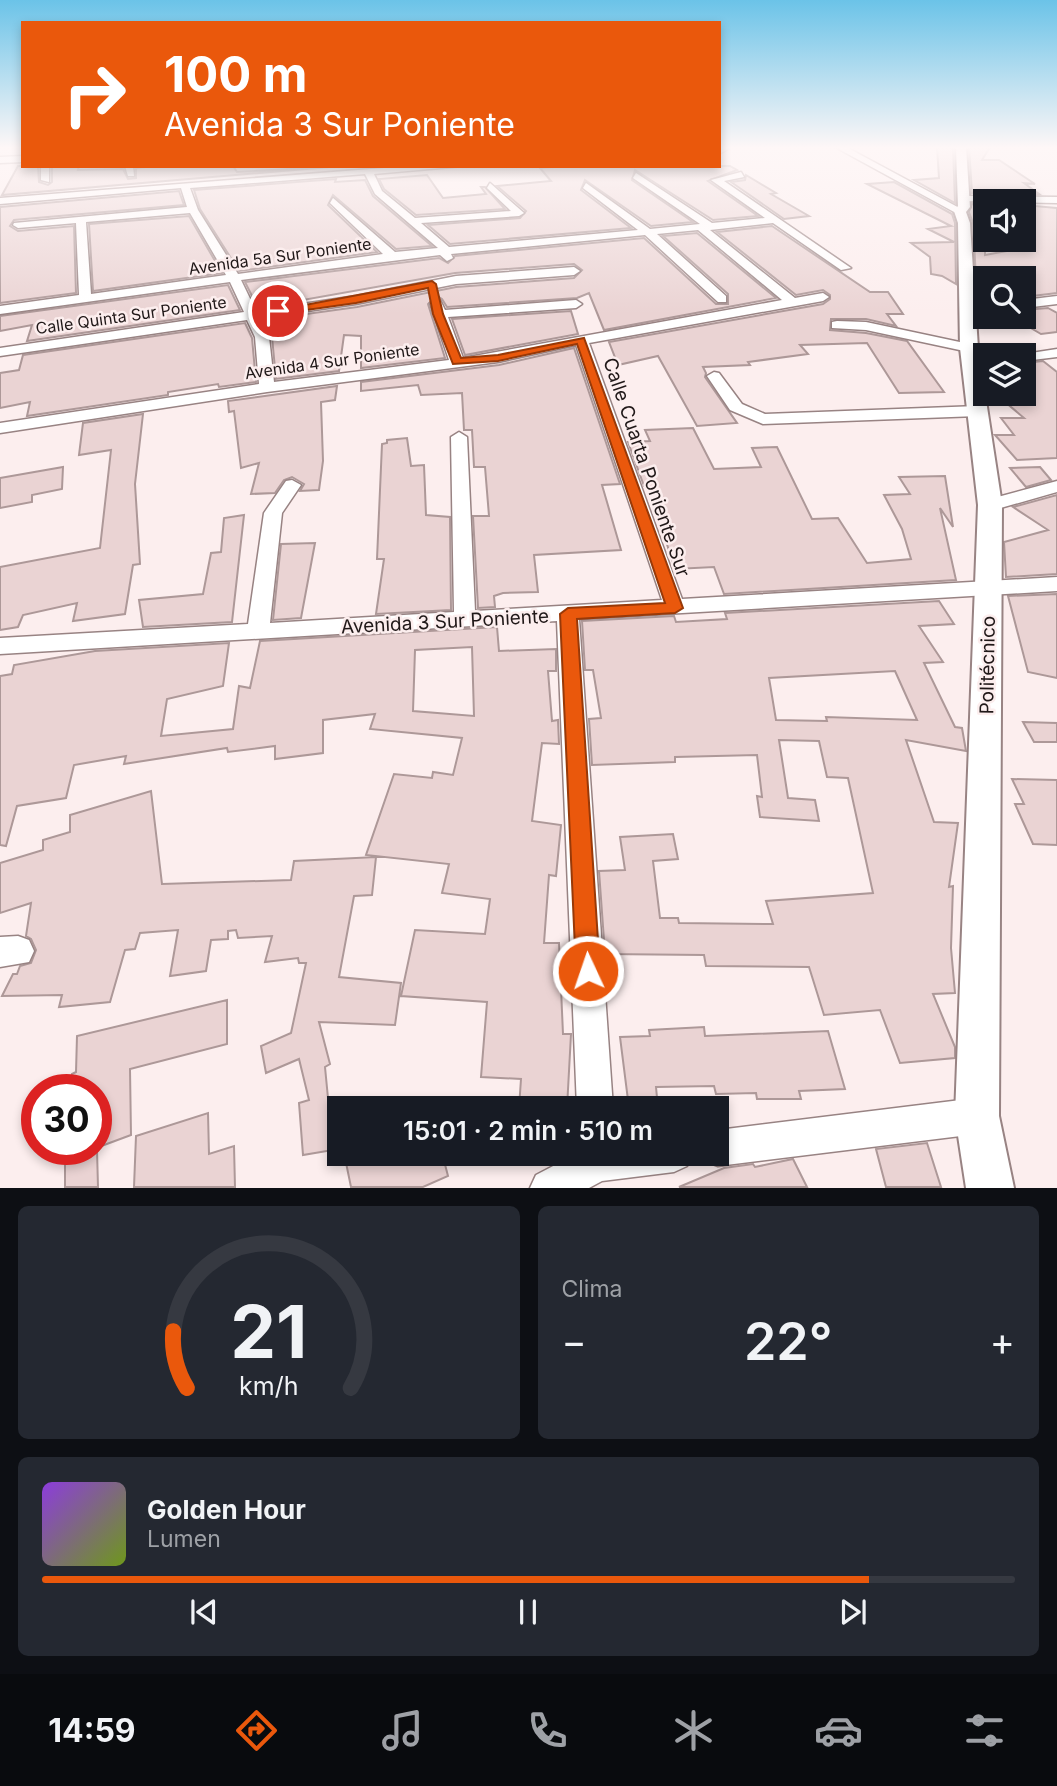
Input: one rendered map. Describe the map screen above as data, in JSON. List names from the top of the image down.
{
  "streets": {
    "street": [
      "Avenida 5a Sur Poniente",
      "Calle Quinta Sur Poniente",
      "Avenida 4 Sur Poniente",
      "Calle Cuarta Poniente Sur",
      "Avenida 3 Sur Poniente",
      "Politécnico"
    ]
  },
  "crossings": [
    ["Avenida 4 Sur Poniente", "Calle Cuarta Poniente Sur"],
    ["Calle Cuarta Poniente Sur", "Avenida 3 Sur Poniente"],
    ["Avenida 3 Sur Poniente", "Politécnico"]
  ],
  "page": {
    "turn": ["100 m", "Avenida 3 Sur Poniente"],
    "limit": "30",
    "trip": "15:01 · 2 min · 510 m",
    "tile": "Clima",
    "heat": ["−", "22°", "+"],
    "song": ["Golden Hour", "Lumen"],
    "tabs": "14:59",
    "gauge": ["21", "km/h"]
  }
}
